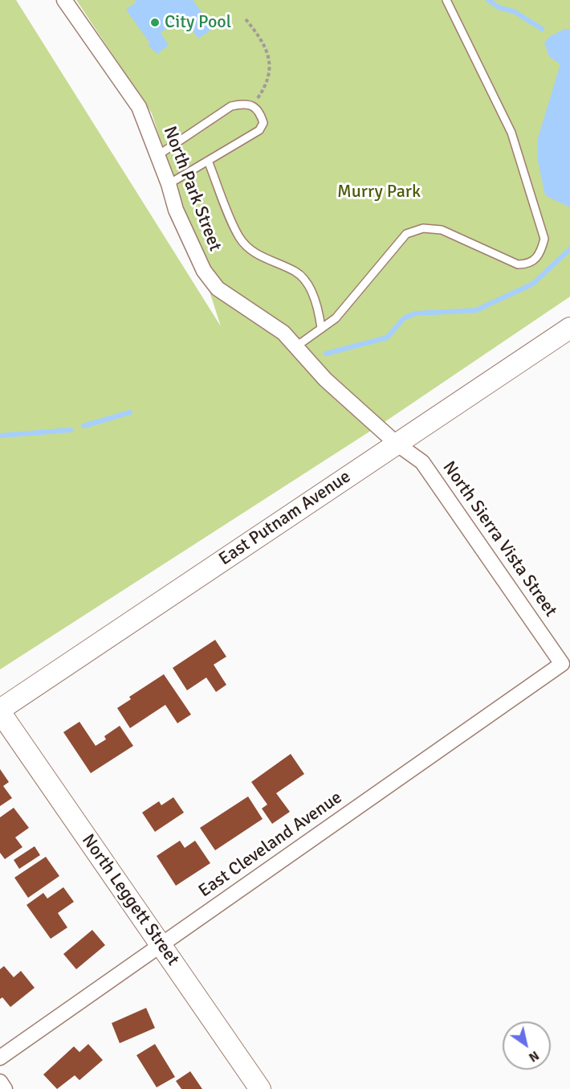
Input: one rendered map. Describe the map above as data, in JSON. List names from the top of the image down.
{
  "streets": {
    "street": [
      "North Park Street",
      "East Putnam Avenue",
      "North Sierra Vista Street",
      "East Cleveland Avenue",
      "North Leggett Street"
    ]
  },
  "crossings": [
    ["North Park Street", "East Putnam Avenue"],
    ["North Park Street", "North Sierra Vista Street"],
    ["East Putnam Avenue", "North Sierra Vista Street"],
    ["East Putnam Avenue", "North Leggett Street"],
    ["North Sierra Vista Street", "East Cleveland Avenue"],
    ["East Cleveland Avenue", "North Leggett Street"]
  ],
  "parks": ["Murry Park"],
  "places": ["City Pool"],
  "north": "bottom right"
}
